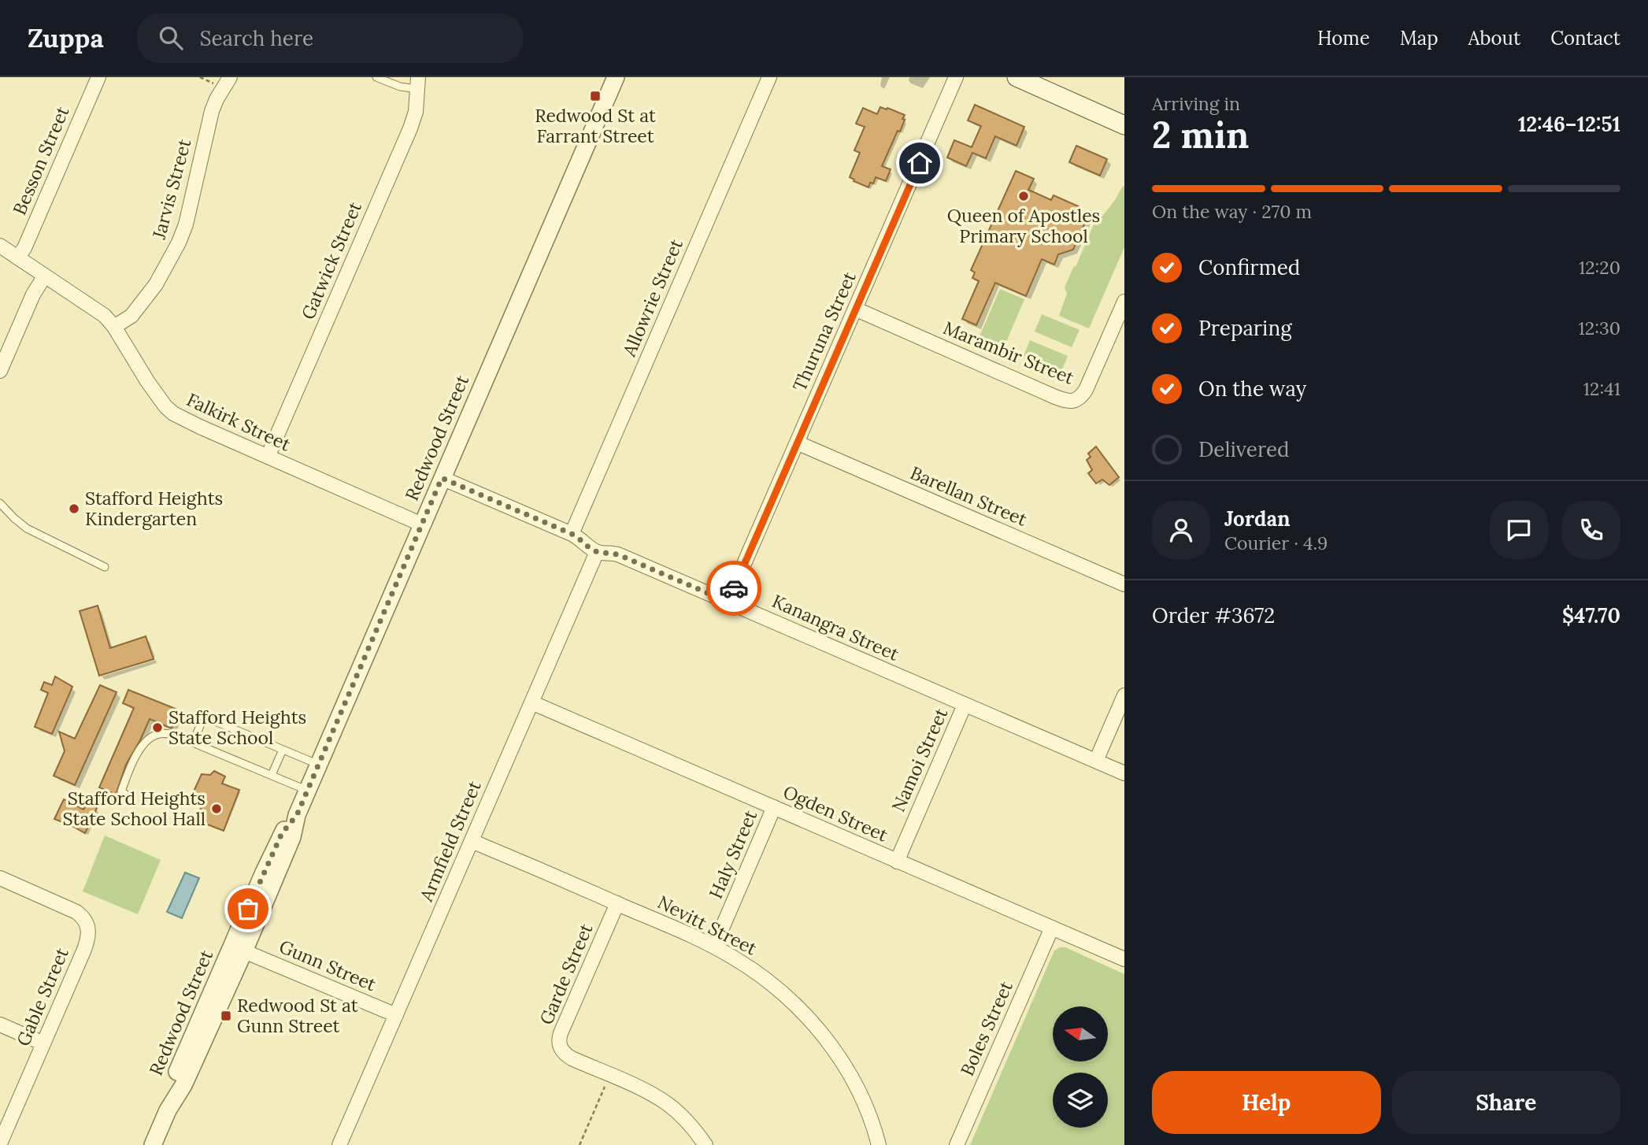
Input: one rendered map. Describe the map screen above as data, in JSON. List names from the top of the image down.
{
  "streets": {
    "street": [
      "Besson Street",
      "Jarvis Street",
      "Gatwick Street",
      "Allowrie Street",
      "Thuruna Street",
      "Marambir Street",
      "Falkirk Street",
      "Redwood Street",
      "Barellan Street",
      "Kanangra Street",
      "Namoi Street",
      "Ogden Street",
      "Armfield Street",
      "Haly Street",
      "Nevitt Street",
      "Gunn Street",
      "Garde Street",
      "Gable Street",
      "Boles Street"
    ]
  },
  "crossings": [
    ["Besson Street", "Falkirk Street"],
    ["Jarvis Street", "Falkirk Street"],
    ["Gatwick Street", "Falkirk Street"],
    ["Allowrie Street", "Kanangra Street"],
    ["Thuruna Street", "Marambir Street"],
    ["Thuruna Street", "Barellan Street"],
    ["Thuruna Street", "Kanangra Street"],
    ["Falkirk Street", "Redwood Street"],
    ["Redwood Street", "Kanangra Street"],
    ["Redwood Street", "Gunn Street"],
    ["Kanangra Street", "Namoi Street"],
    ["Kanangra Street", "Armfield Street"],
    ["Namoi Street", "Ogden Street"],
    ["Ogden Street", "Armfield Street"],
    ["Ogden Street", "Haly Street"],
    ["Ogden Street", "Boles Street"],
    ["Armfield Street", "Nevitt Street"],
    ["Armfield Street", "Gunn Street"],
    ["Haly Street", "Nevitt Street"],
    ["Nevitt Street", "Garde Street"]
  ],
  "places": {
    "transit": ["Redwood St at Farrant Street", "Redwood St at Gunn Street"],
    "other": [
      "Queen of Apostles Primary School",
      "Stafford Heights Kindergarten",
      "Stafford Heights State School",
      "Stafford Heights State School Hall"
    ]
  },
  "north": "left",
  "page": {
    "header": "Zuppa",
    "search": "Search here",
    "nav": [
      "Home",
      "Map",
      "About",
      "Contact"
    ],
    "heading": ["2 min", "Arriving in", "12:46–12:51"],
    "panel": [
      "Jordan",
      "Courier · 4.9",
      "Order #3672",
      "$47.70"
    ],
    "bar": "On the way · 270 m",
    "list": [
      ["Confirmed", "12:20"],
      ["Preparing", "12:30"],
      ["On the way", "12:41"],
      "Delivered"
    ],
    "buttons": ["Help", "Share"]
  }
}
